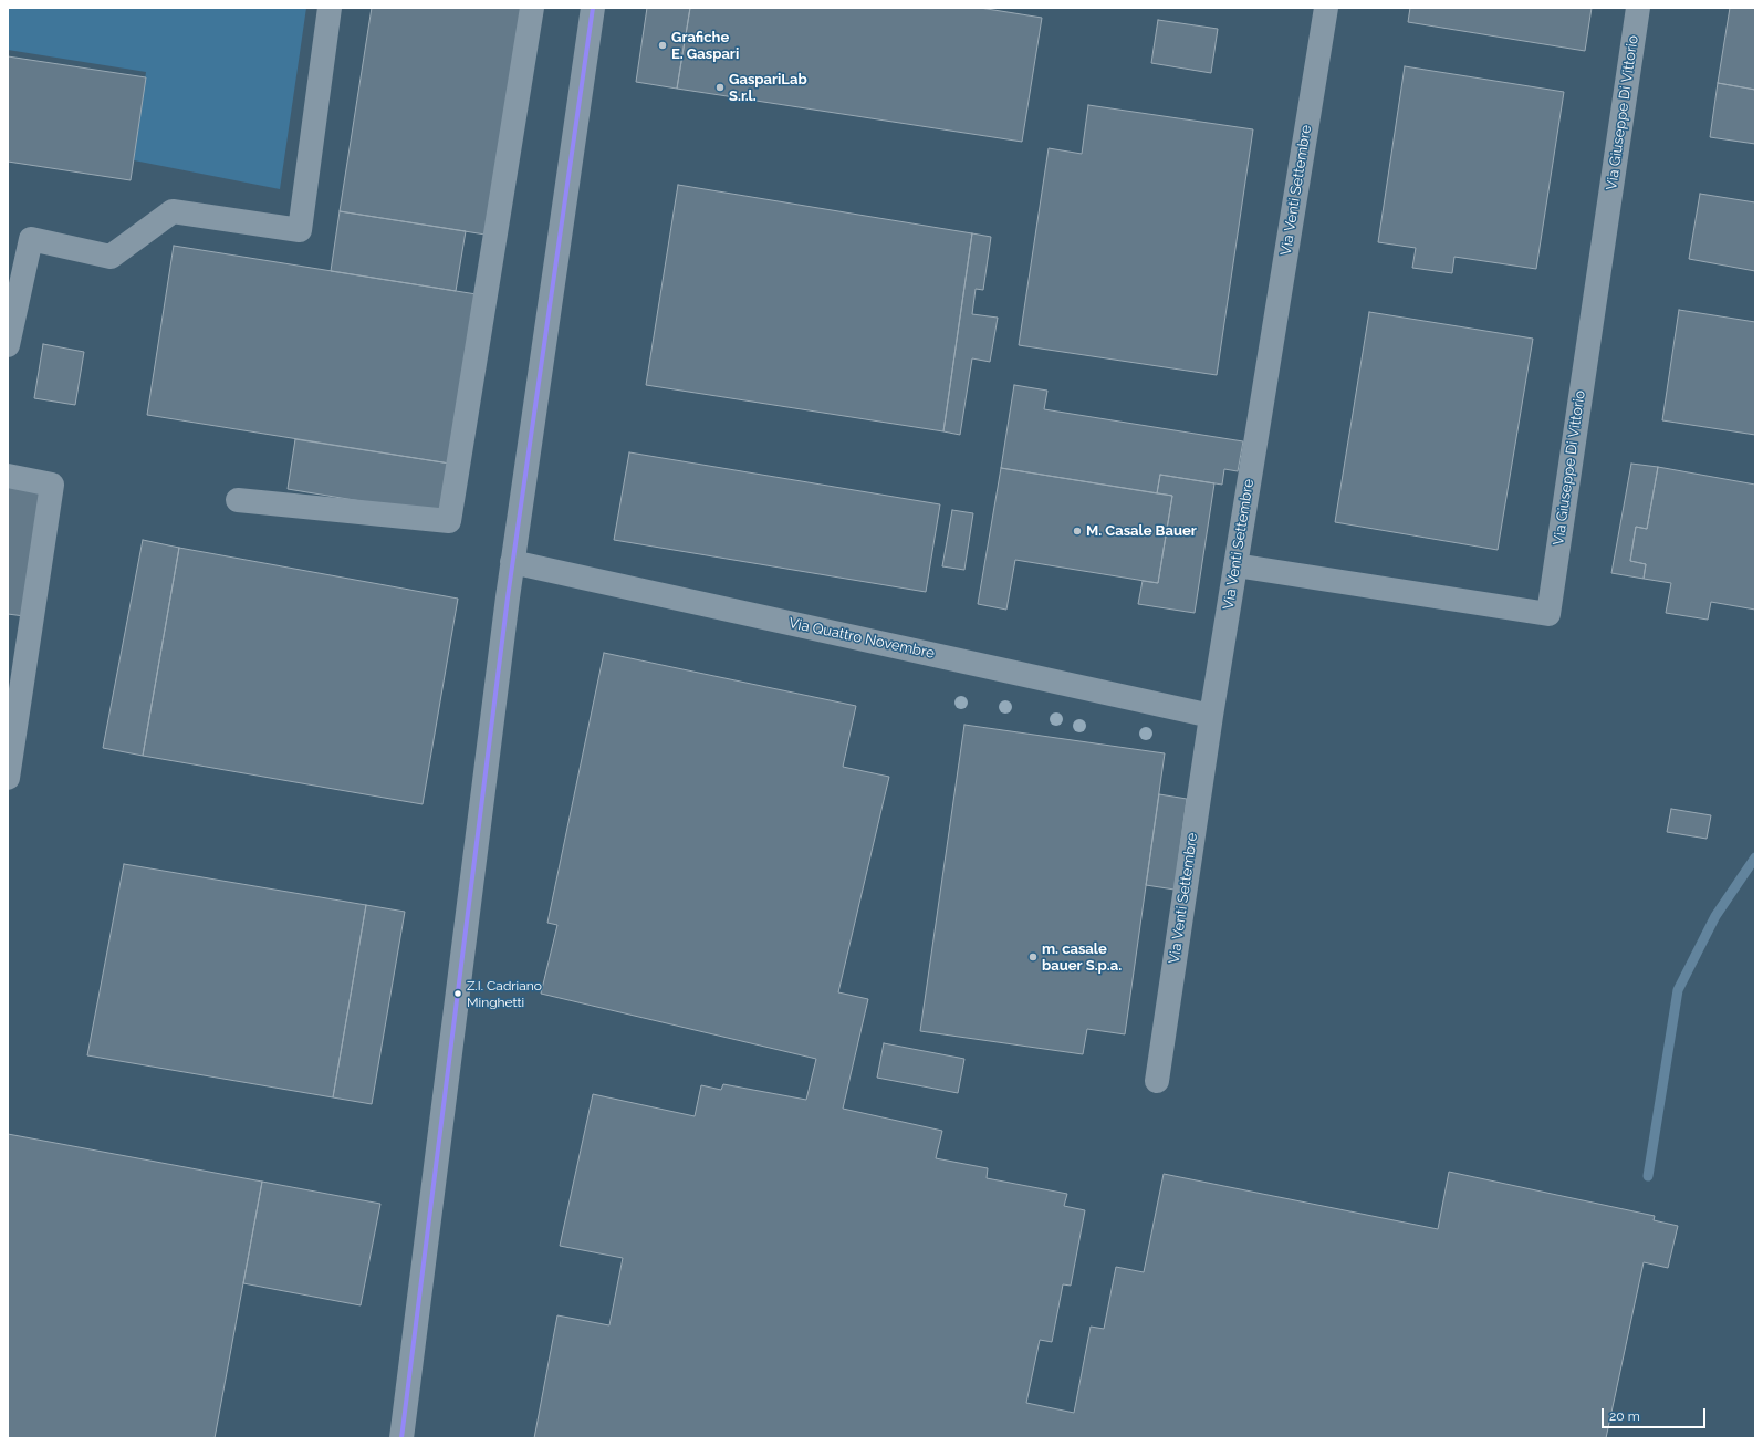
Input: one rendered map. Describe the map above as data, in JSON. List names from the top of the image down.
{
  "streets": {
    "street": ["Via Giuseppe Di Vittorio", "Via Venti Settembre", "Via Quattro Novembre"]
  },
  "crossings": [
    ["Via Giuseppe Di Vittorio", "Via Venti Settembre"],
    ["Via Venti Settembre", "Via Quattro Novembre"]
  ],
  "places": [
    "Grafiche E. Gaspari",
    "GaspariLab S.r.l.",
    "M. Casale Bauer",
    "m. casale bauer S.p.a.",
    "Z.I. Cadriano Minghetti"
  ],
  "scale_bar": "20 m"
}
